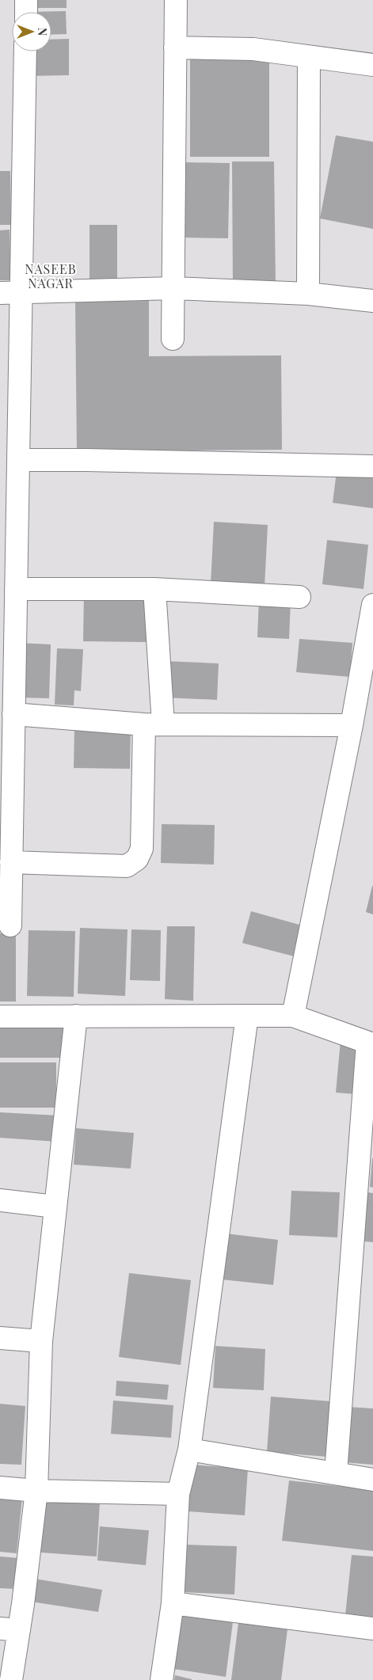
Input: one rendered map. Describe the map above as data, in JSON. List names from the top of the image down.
{
  "districts": ["NASEEB NAGAR"],
  "north": "right"
}
